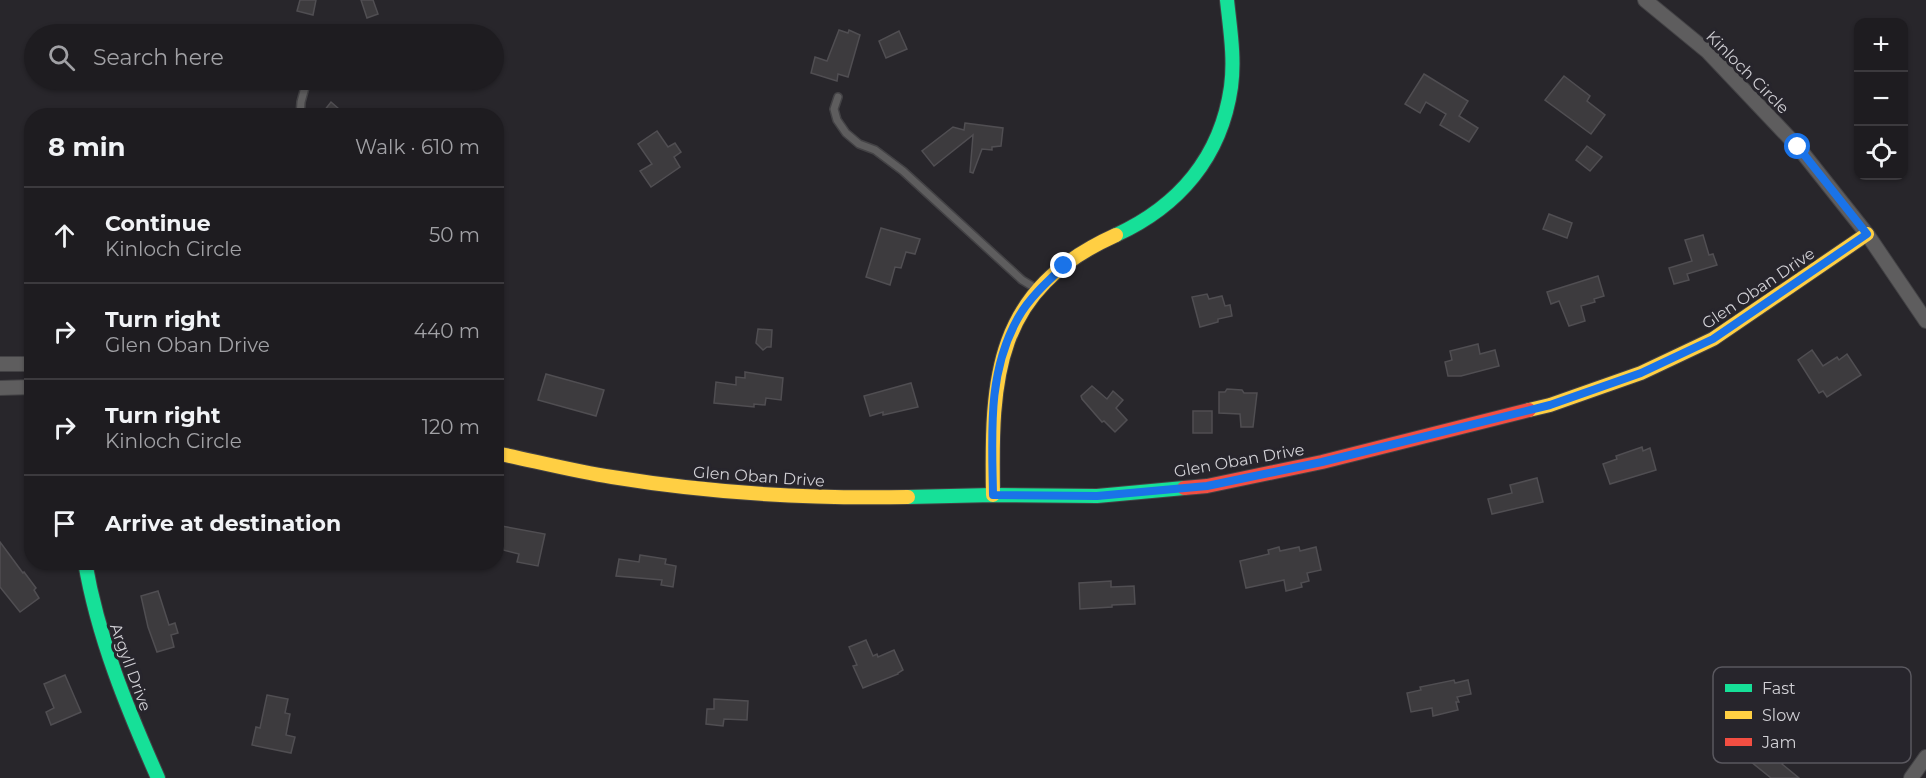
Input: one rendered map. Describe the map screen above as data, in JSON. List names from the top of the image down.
{
  "streets": {
    "street": ["Kinloch Circle", "Glen Oban Drive", "Argyll Drive"]
  },
  "crossings": [
    ["Kinloch Circle", "Glen Oban Drive"]
  ],
  "legend": ["Fast", "Slow", "Jam"],
  "page": {
    "map_buttons": ["+", "−"],
    "search": "Search here",
    "heading": ["8 min", "Walk · 610 m"],
    "list": [
      ["Continue", "Kinloch Circle", "50 m"],
      ["Turn right", "Glen Oban Drive", "440 m"],
      ["Turn right", "Kinloch Circle", "120 m"],
      "Arrive at destination"
    ]
  }
}
